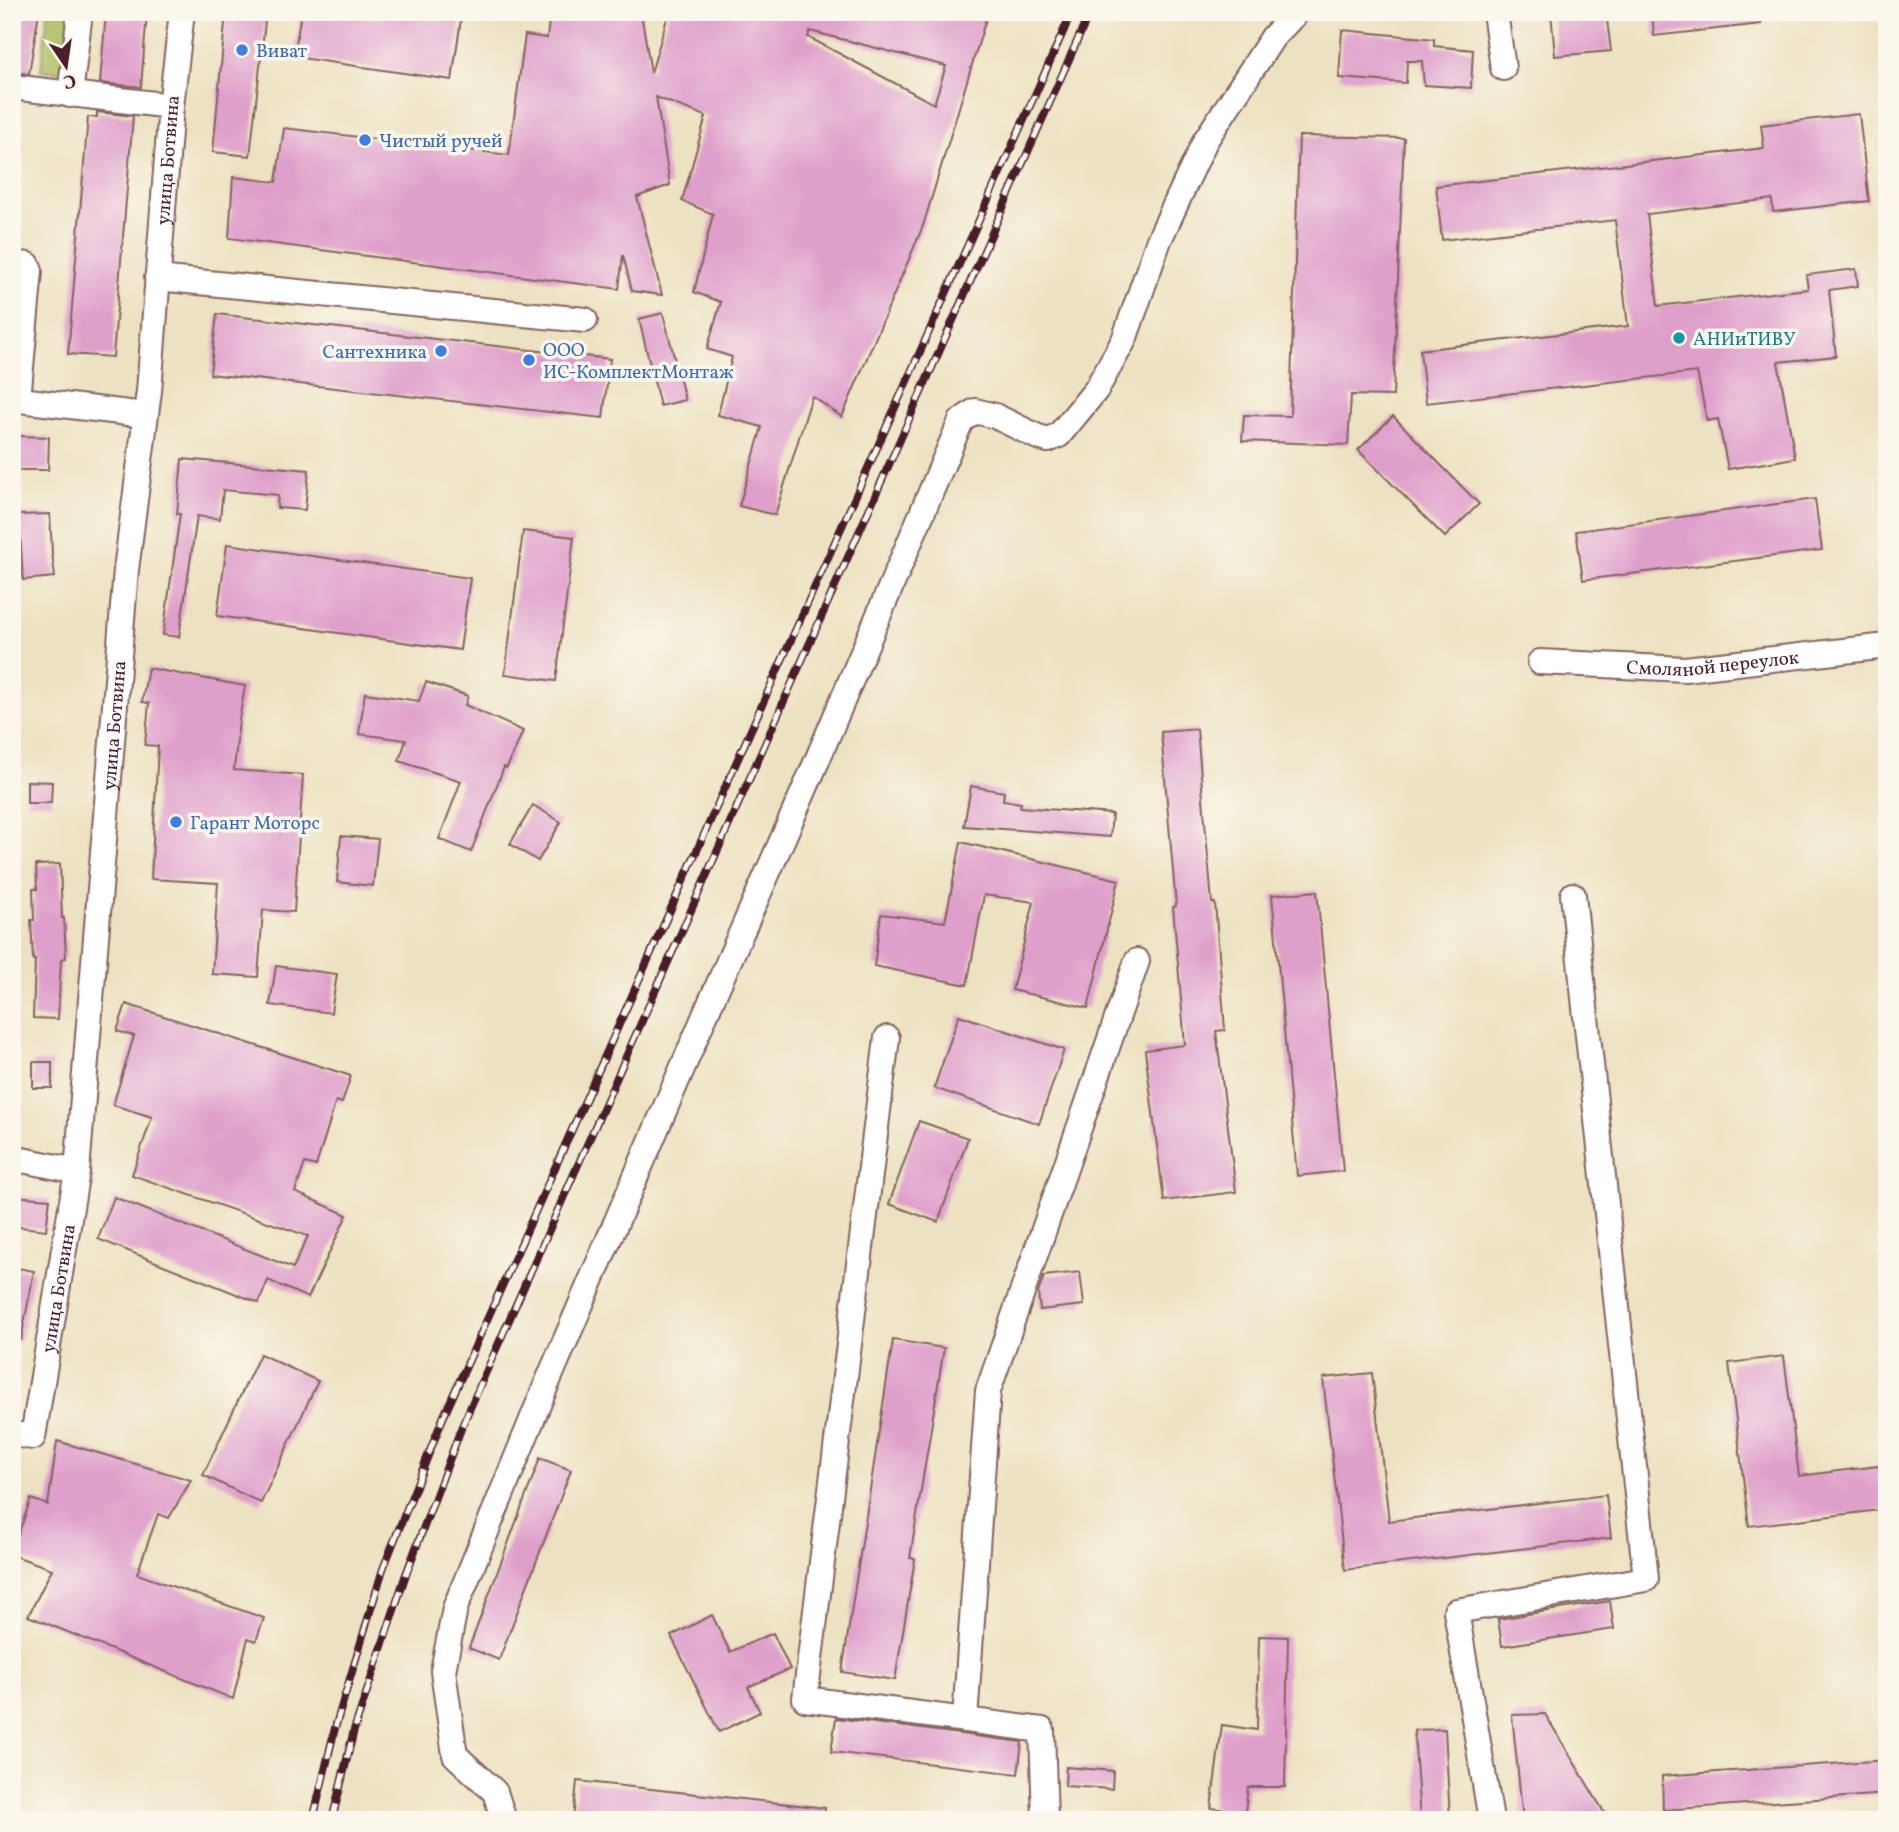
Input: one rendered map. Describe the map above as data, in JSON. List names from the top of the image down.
{
  "streets": {
    "street": ["улица Ботвина", "Смоляной переулок"]
  },
  "places": [
    "Виват",
    "Чистый ручей",
    "АНИиТИВУ",
    "Сантехника",
    "ООО ИС-КомплектМонтаж",
    "Гарант Моторс"
  ],
  "north": "bottom"
}
